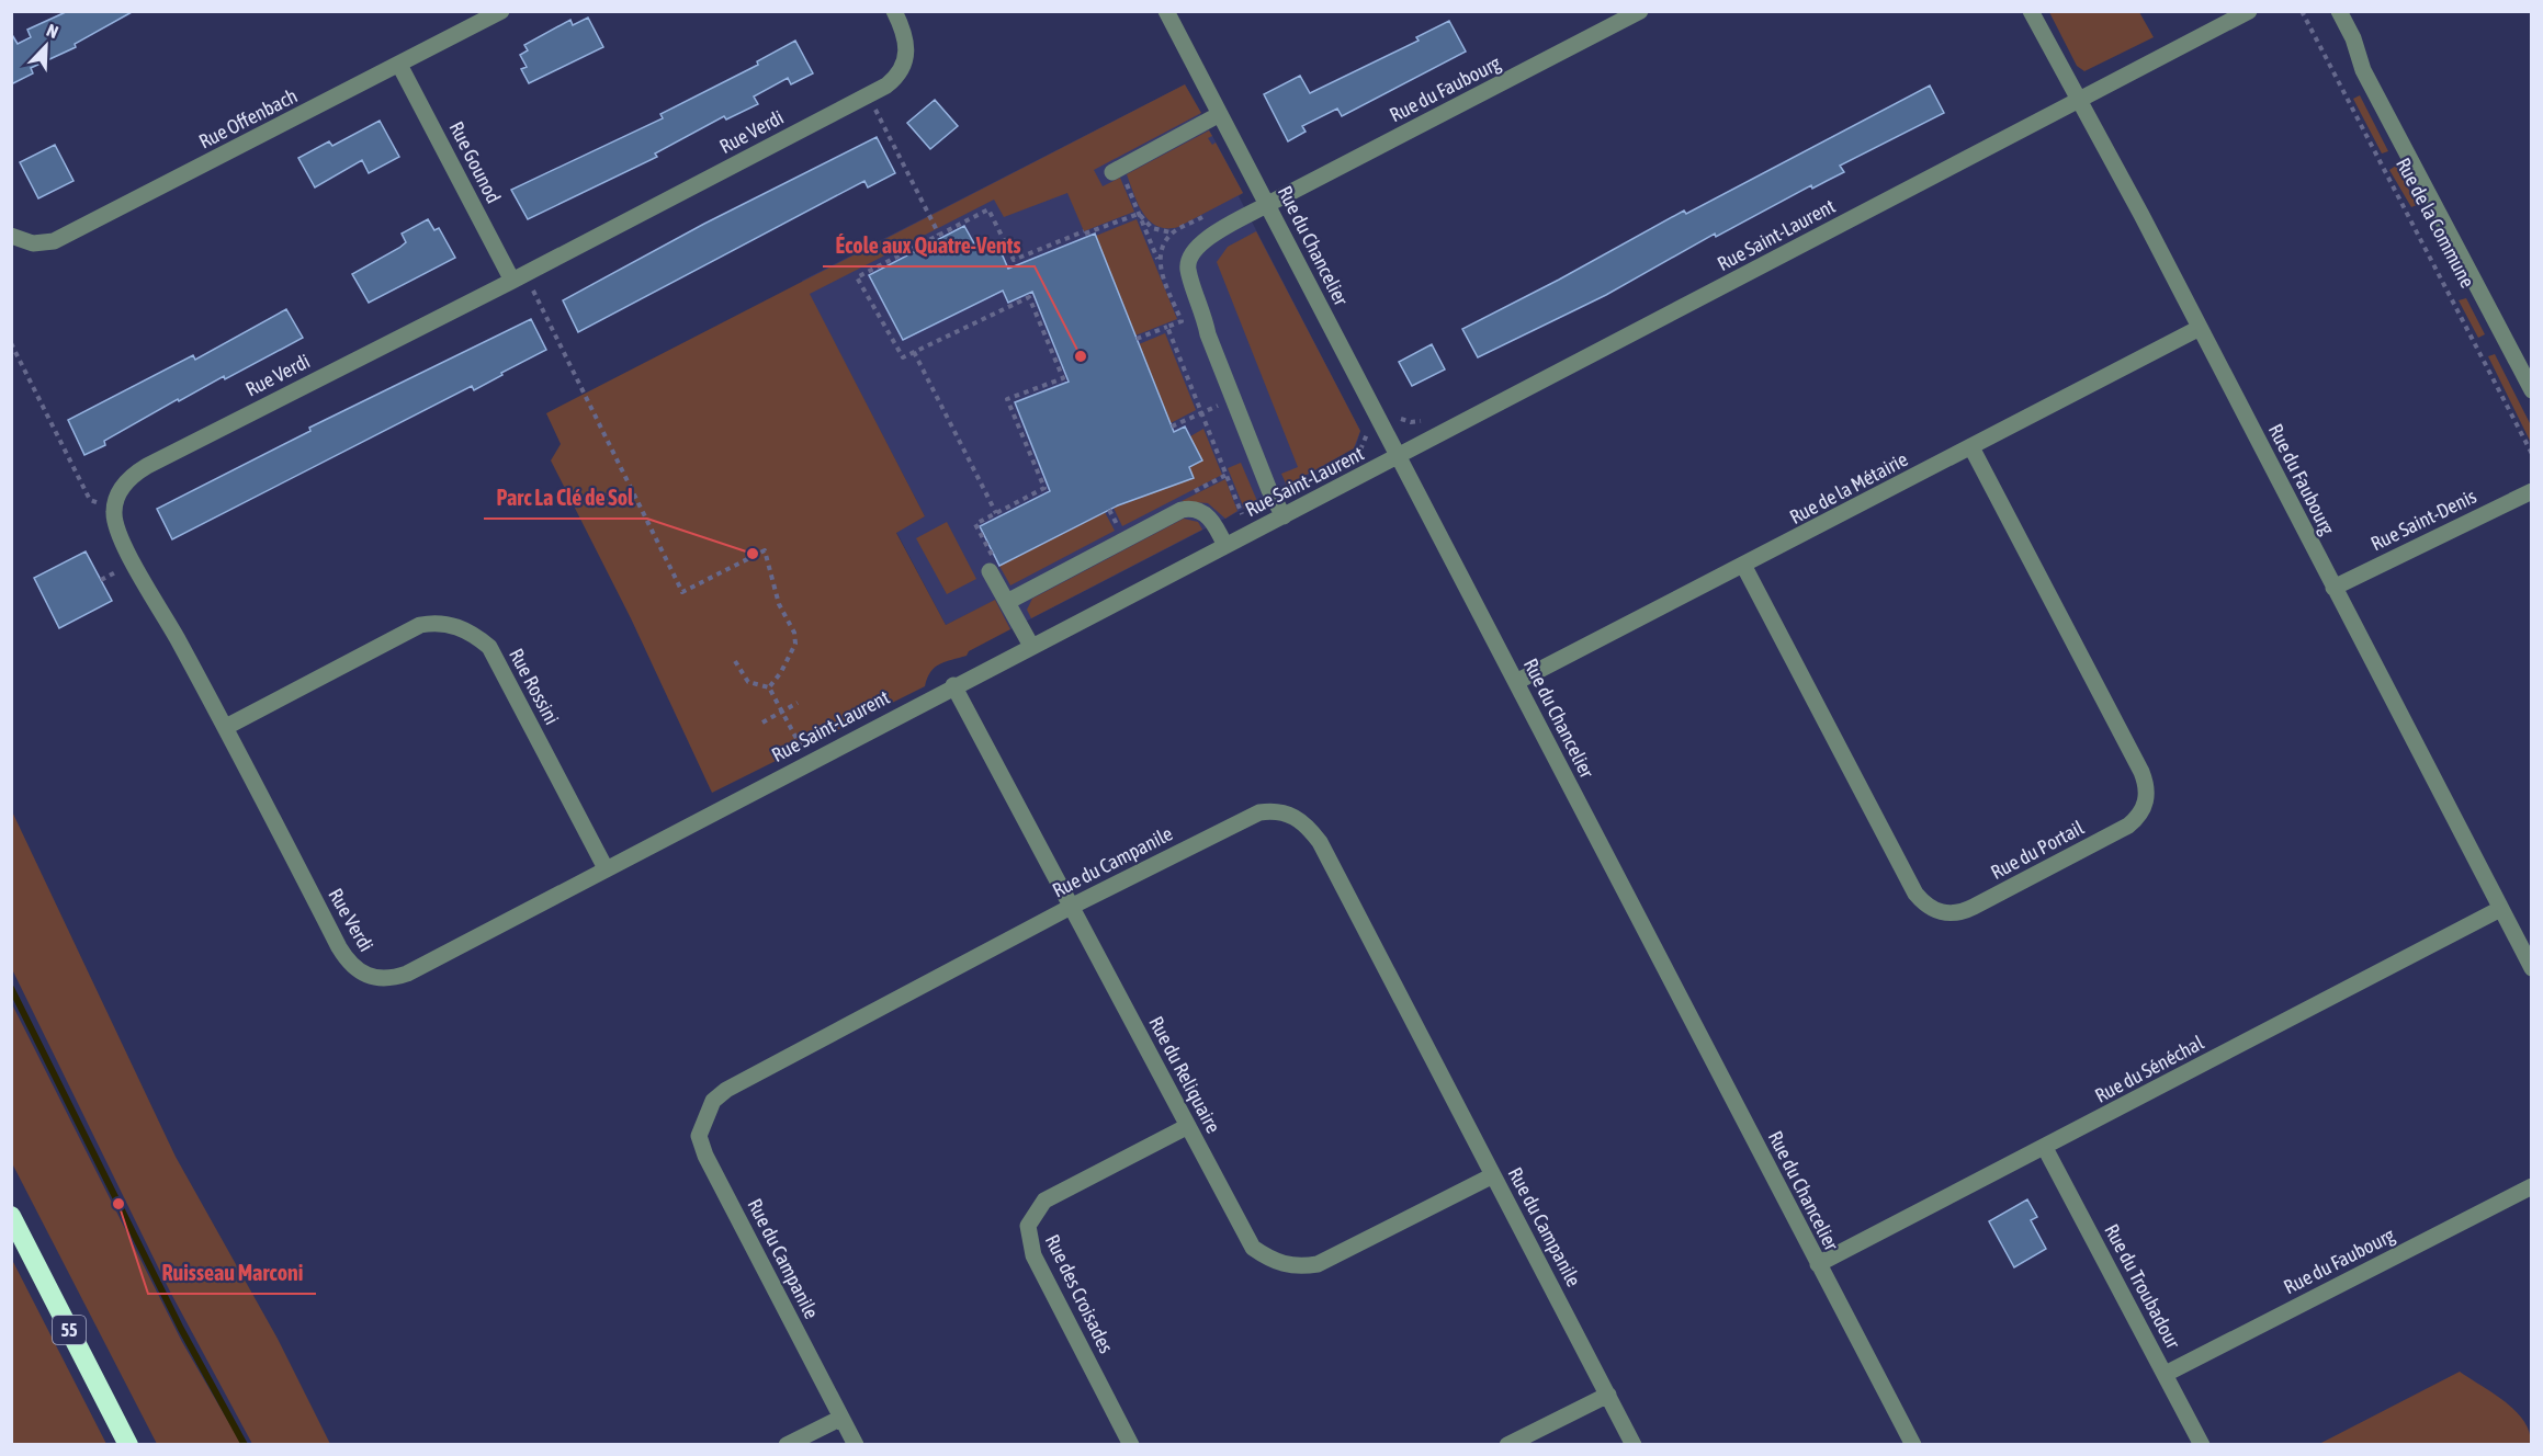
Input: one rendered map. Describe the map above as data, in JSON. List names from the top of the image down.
{
  "streets": {
    "highway": ["55"],
    "street": [
      "Rue du Faubourg",
      "Rue Offenbach",
      "Rue Verdi",
      "Rue Gounod",
      "Rue de la Commune",
      "Rue Saint-Laurent",
      "Rue du Chancelier",
      "Rue de la Métairie",
      "Rue Saint-Denis",
      "Rue Rossini",
      "Rue du Portail",
      "Rue du Campanile",
      "Rue du Sénéchal",
      "Rue du Reliquaire",
      "Rue du Troubadour",
      "Rue des Croisades"
    ]
  },
  "crossings": [
    ["Rue du Faubourg", "Rue Saint-Laurent"],
    ["Rue du Faubourg", "Rue du Chancelier"],
    ["Rue du Faubourg", "Rue de la Métairie"],
    ["Rue du Faubourg", "Rue Saint-Denis"],
    ["Rue du Faubourg", "Rue du Sénéchal"],
    ["Rue du Faubourg", "Rue du Troubadour"],
    ["Rue Offenbach", "Rue Gounod"],
    ["Rue Verdi", "Rue Gounod"],
    ["Rue Verdi", "Rue Saint-Laurent"],
    ["Rue Verdi", "Rue Rossini"],
    ["Rue Saint-Laurent", "Rue du Chancelier"],
    ["Rue Saint-Laurent", "Rue Rossini"],
    ["Rue Saint-Laurent", "Rue du Reliquaire"],
    ["Rue du Chancelier", "Rue de la Métairie"],
    ["Rue du Chancelier", "Rue du Sénéchal"],
    ["Rue de la Métairie", "Rue du Portail"],
    ["Rue du Campanile", "Rue du Reliquaire"],
    ["Rue du Sénéchal", "Rue du Troubadour"],
    ["Rue du Reliquaire", "Rue des Croisades"]
  ],
  "places": ["École aux Quatre-Vents", "Parc La Clé de Sol", "Ruisseau Marconi"],
  "north": "top right"
}
